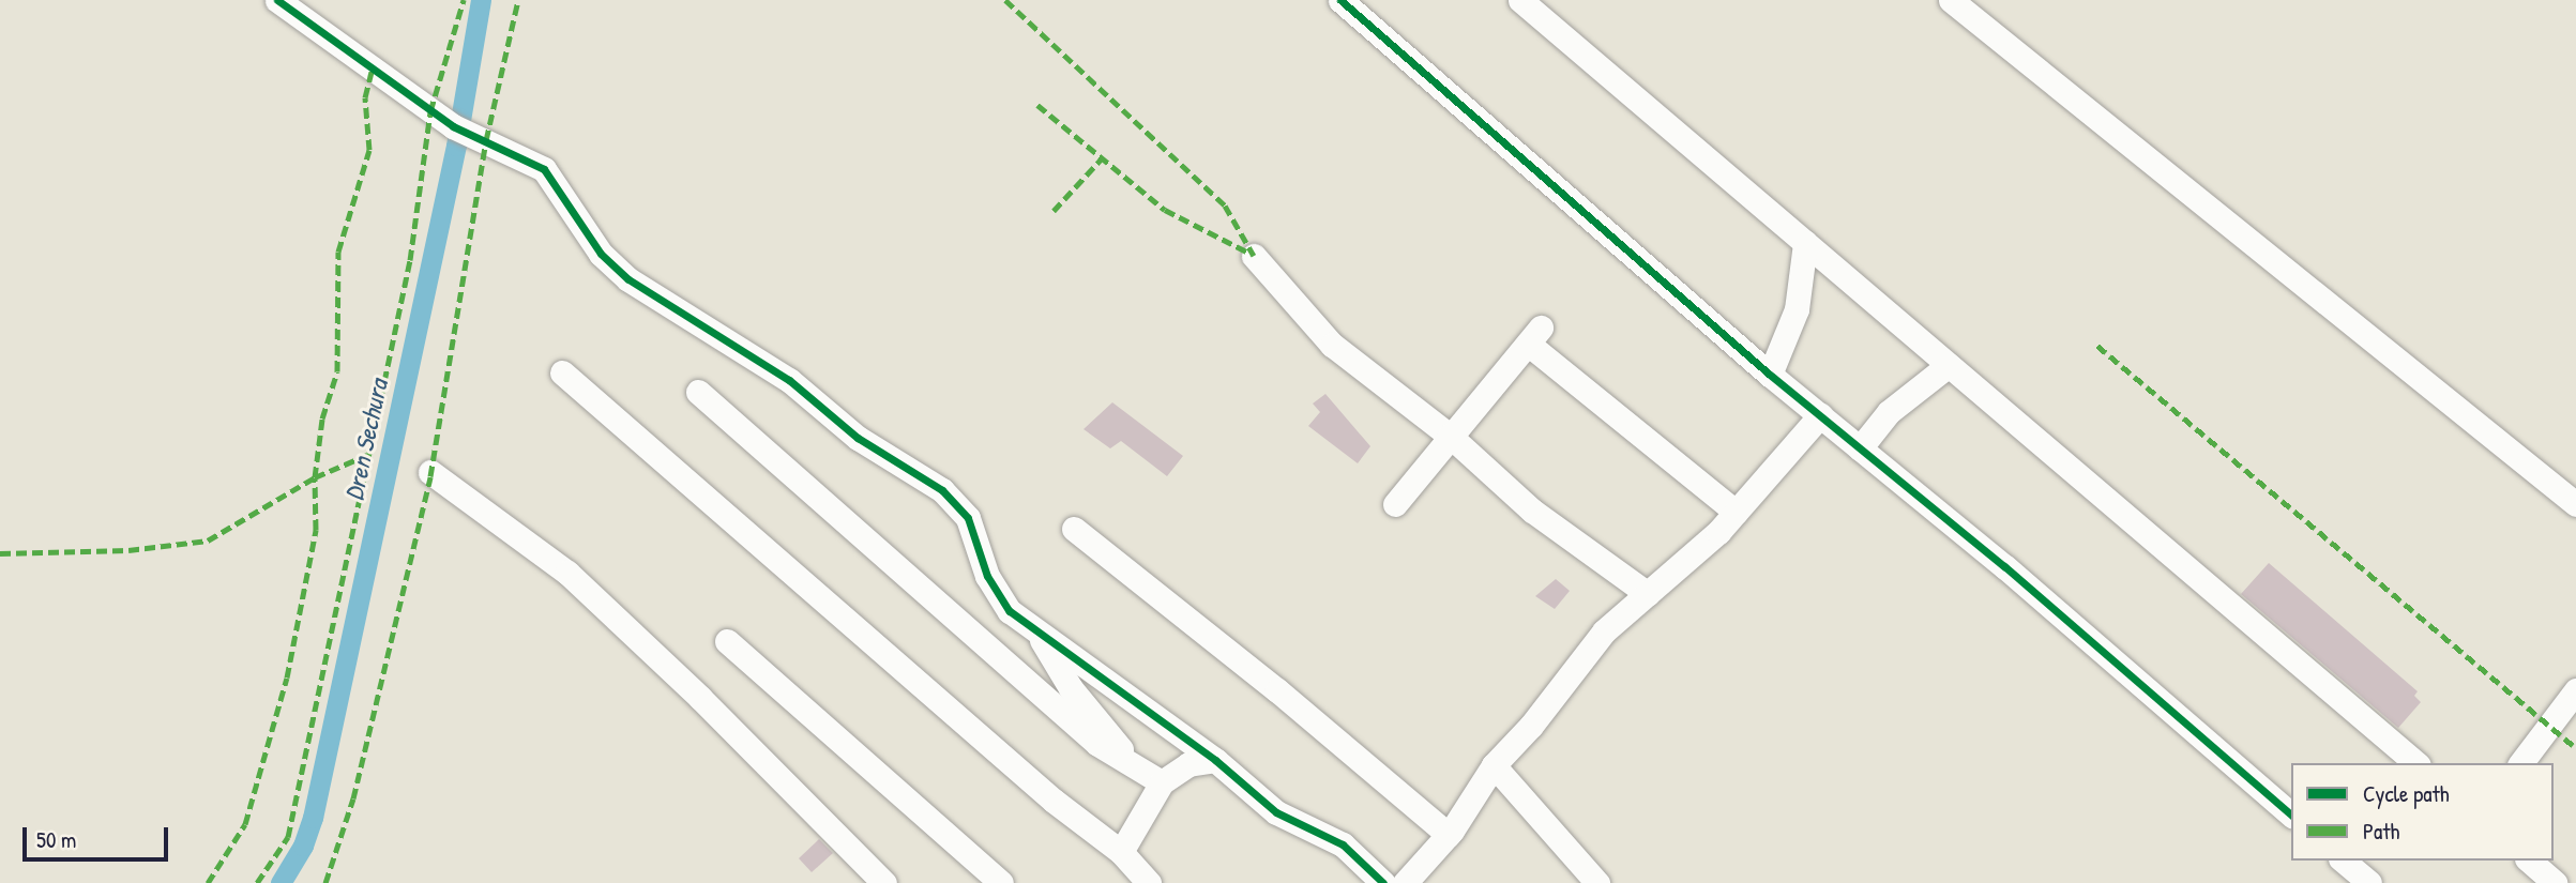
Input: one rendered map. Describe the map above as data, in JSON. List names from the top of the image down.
{
  "water": ["Dren Sechura"],
  "legend": ["Cycle path", "Path"],
  "scale_bar": "50 m"
}
